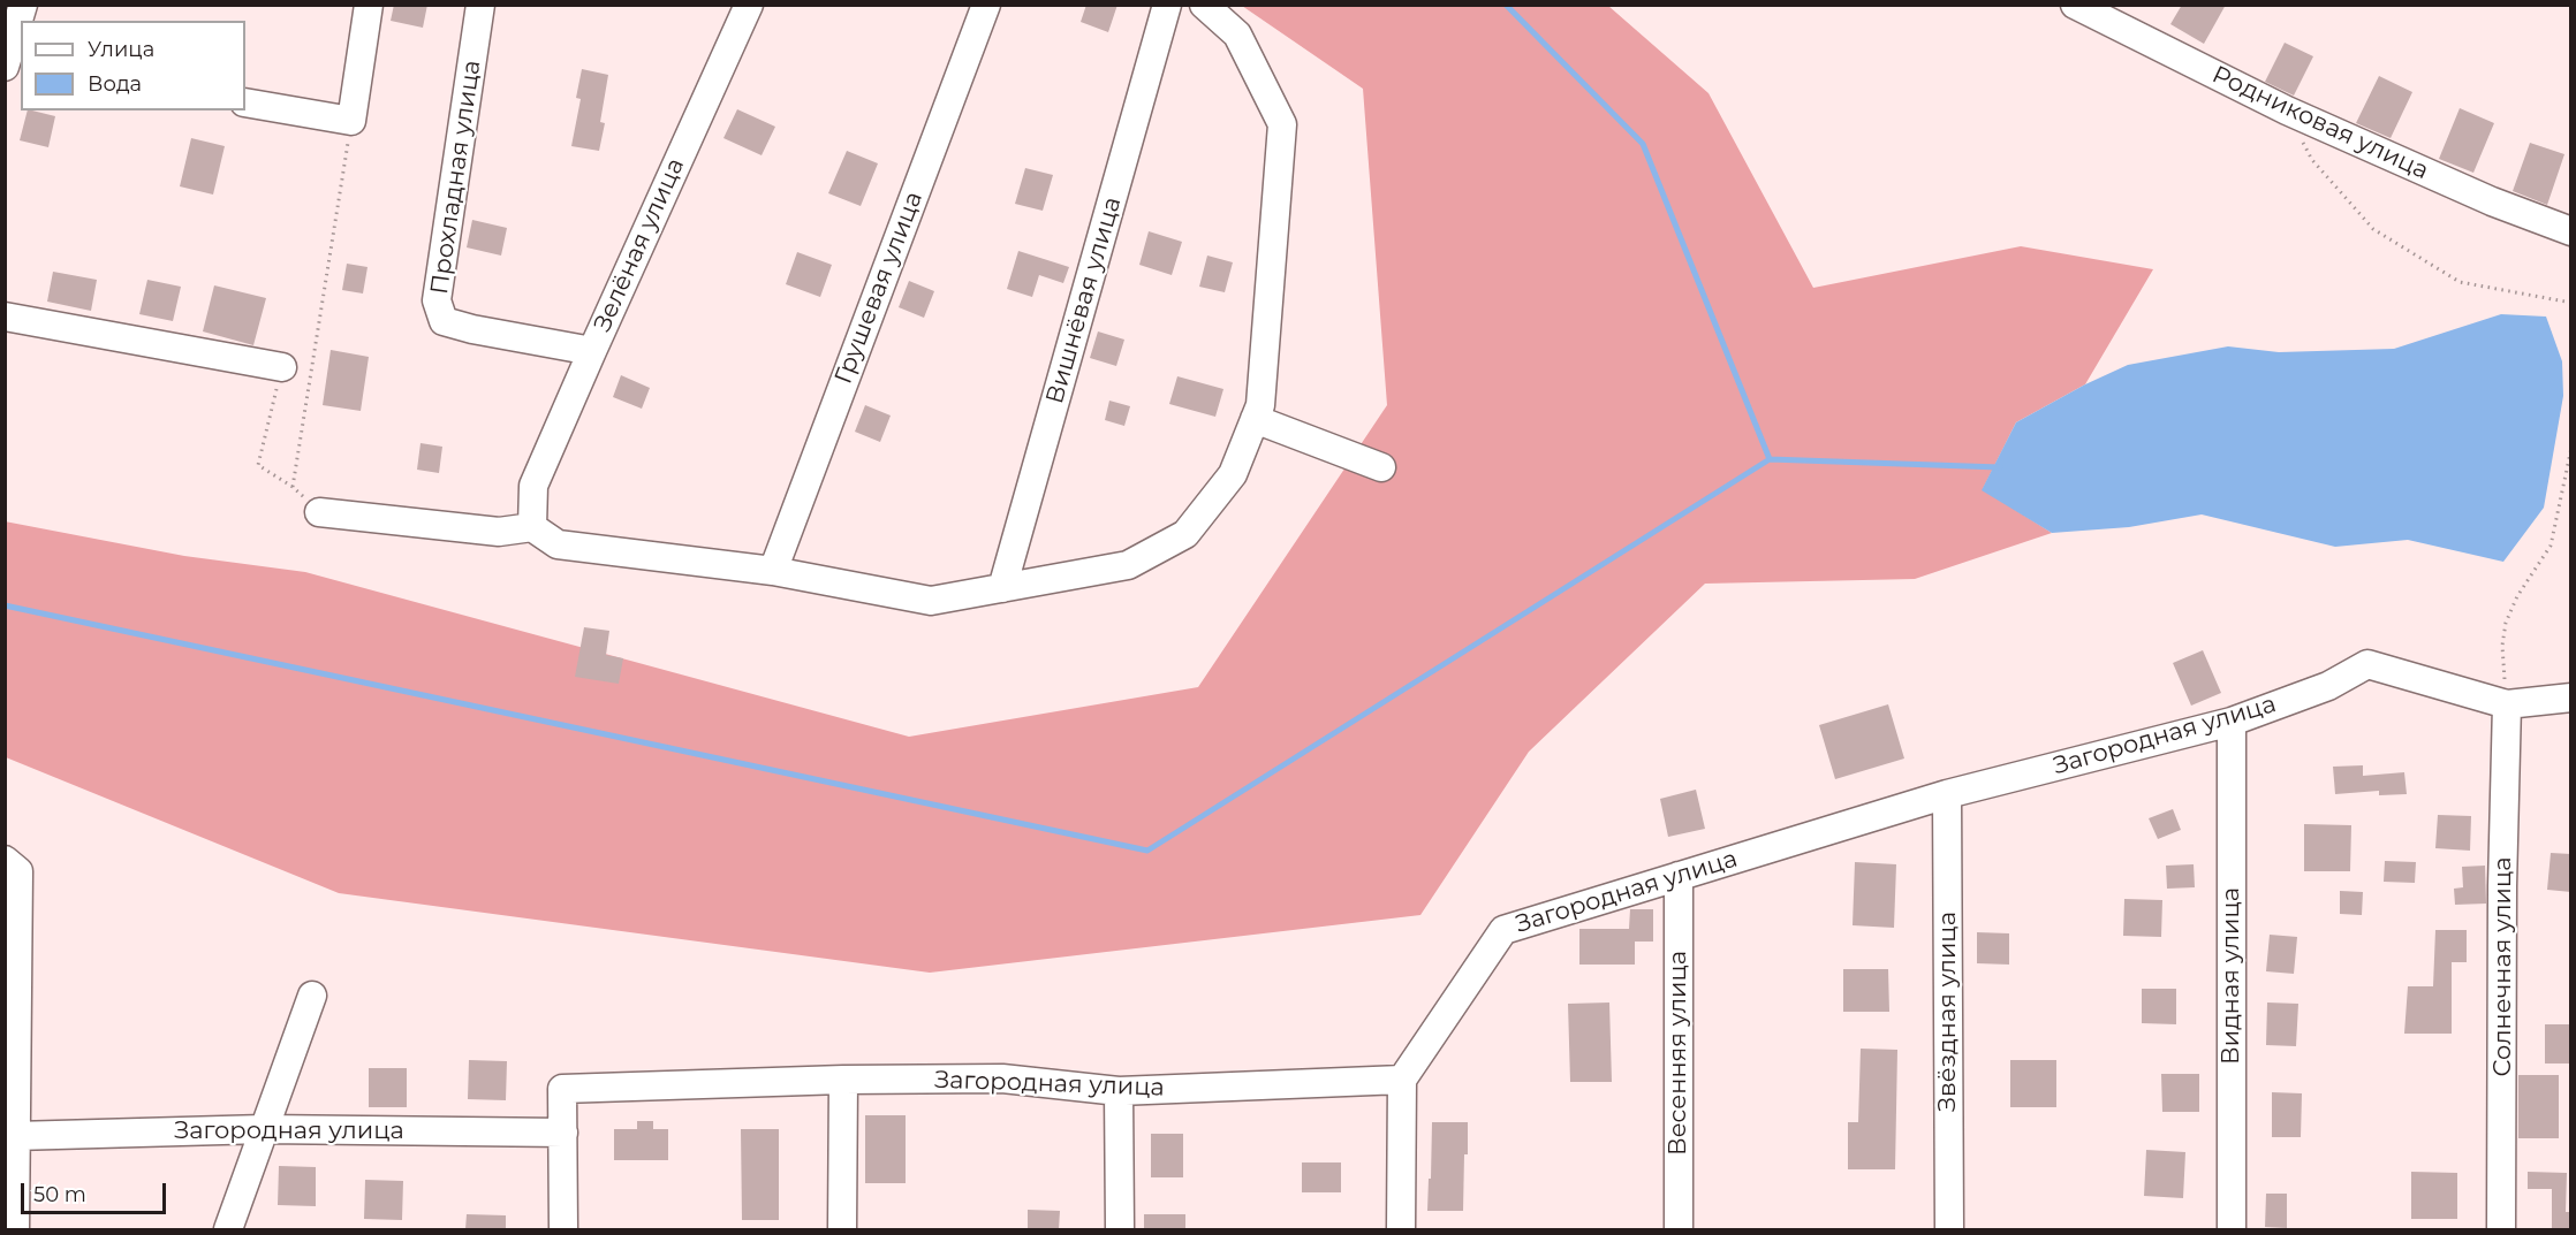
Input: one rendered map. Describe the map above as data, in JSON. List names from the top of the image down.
{
  "streets": {
    "street": [
      "Родниковая улица",
      "Прохладная улица",
      "Зелёная улица",
      "Грушевая улица",
      "Вишнёвая улица",
      "Загородная улица",
      "Солнечная улица",
      "Видная улица",
      "Звёздная улица",
      "Весенняя улица"
    ]
  },
  "crossings": [
    ["Прохладная улица", "Зелёная улица"],
    ["Загородная улица", "Солнечная улица"],
    ["Загородная улица", "Видная улица"],
    ["Загородная улица", "Звёздная улица"],
    ["Загородная улица", "Весенняя улица"]
  ],
  "legend": ["Улица", "Вода"],
  "scale_bar": "50 m"
}
